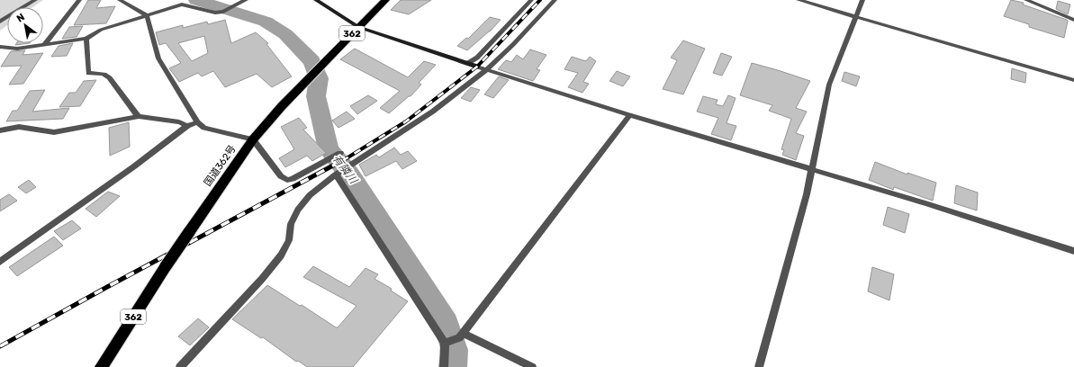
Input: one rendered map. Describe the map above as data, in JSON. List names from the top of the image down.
{
  "streets": {
    "highway": ["362", "国道362号"]
  },
  "water": ["有隣川"],
  "north": "top left"
}
